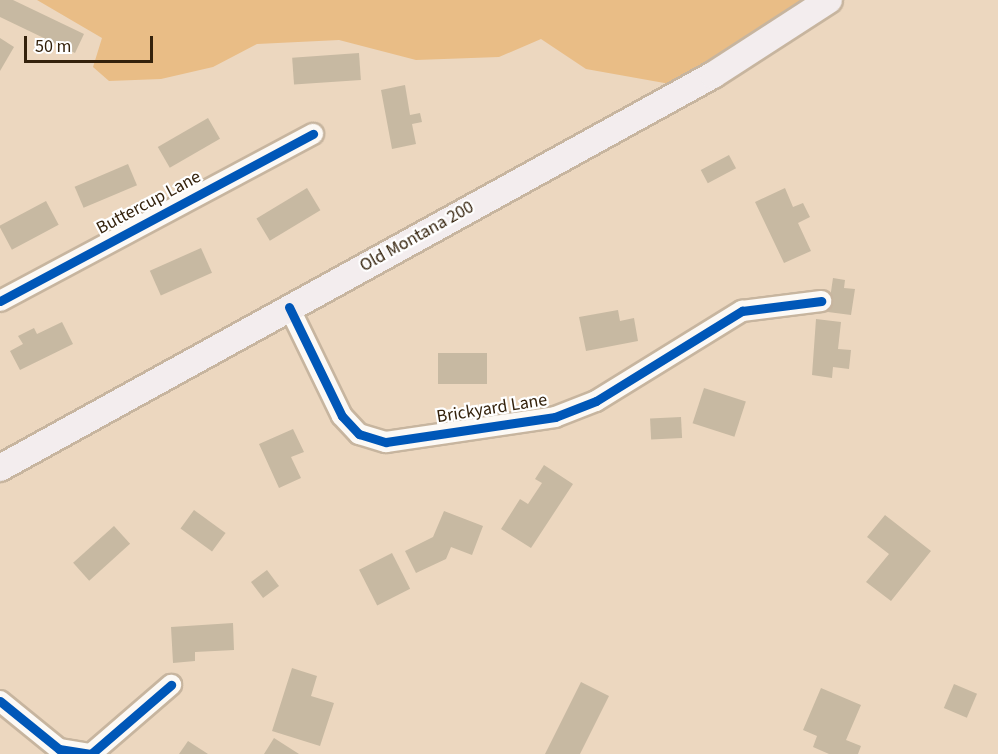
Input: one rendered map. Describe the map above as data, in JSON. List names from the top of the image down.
{
  "streets": {
    "main road": ["Old Montana 200"],
    "street": ["Buttercup Lane", "Brickyard Lane"]
  },
  "crossings": [
    ["Old Montana 200", "Brickyard Lane"]
  ],
  "scale_bar": "50 m"
}
